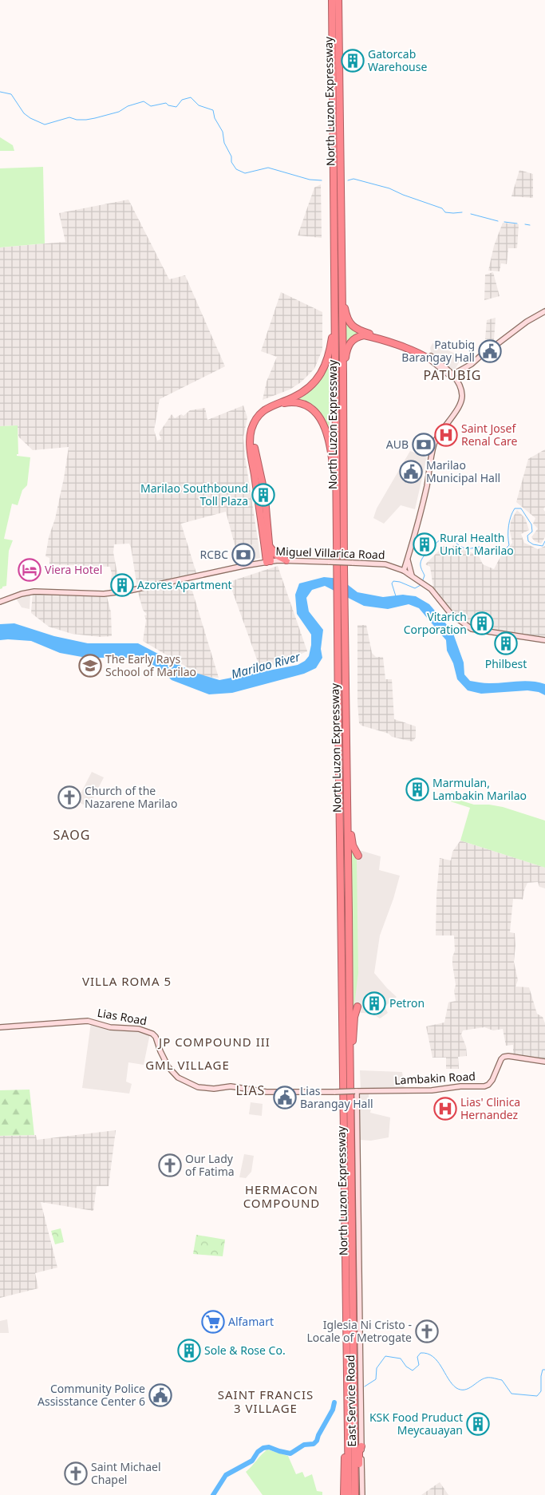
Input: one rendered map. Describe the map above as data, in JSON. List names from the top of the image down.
{
  "streets": {
    "highway": ["North Luzon Expressway"],
    "main road": [
      "Miguel Villarica Road",
      "Lias Road",
      "Lambakin Road",
      "East Service Road"
    ]
  },
  "crossings": [
    ["Lias Road", "Lambakin Road"],
    ["Lias Road", "East Service Road"],
    ["Lambakin Road", "East Service Road"]
  ],
  "districts": [
    "PATUBIG",
    "SAOG",
    "VILLA ROMA 5",
    "JP COMPOUND III",
    "GML VILLAGE",
    "LIAS",
    "HERMACON COMPOUND",
    "SAINT FRANCIS 3 VILLAGE"
  ],
  "water": ["Marilao River"],
  "places": {
    "building": [
      "Gatorcab Warehouse",
      "Marilao Southbound Toll Plaza",
      "Rural Health Unit 1 Marilao",
      "Azores Apartment",
      "Vitarich Corporation",
      "Philbest",
      "Marmulan, Lambakin Marilao",
      "Petron",
      "Sole & Rose Co.",
      "KSK Food Pruduct Meycauayan"
    ],
    "public building": [
      "Patubig Barangay Hall",
      "Marilao Municipal Hall",
      "Lias Barangay Hall",
      "Community Police Assisstance Center 6"
    ],
    "hospital": ["Saint Josef Renal Care", "Lias' Clinica Hernandez"],
    "bank": ["AUB", "RCBC"],
    "hotel": ["Viera Hotel"],
    "school or university": ["The Early Rays School of Marilao"],
    "church": [
      "Church of the Nazarene Marilao",
      "Our Lady of Fatima",
      "Iglesia Ni Cristo - Locale of Metrogate",
      "Saint Michael Chapel"
    ],
    "supermarket": ["Alfamart"]
  }
}
